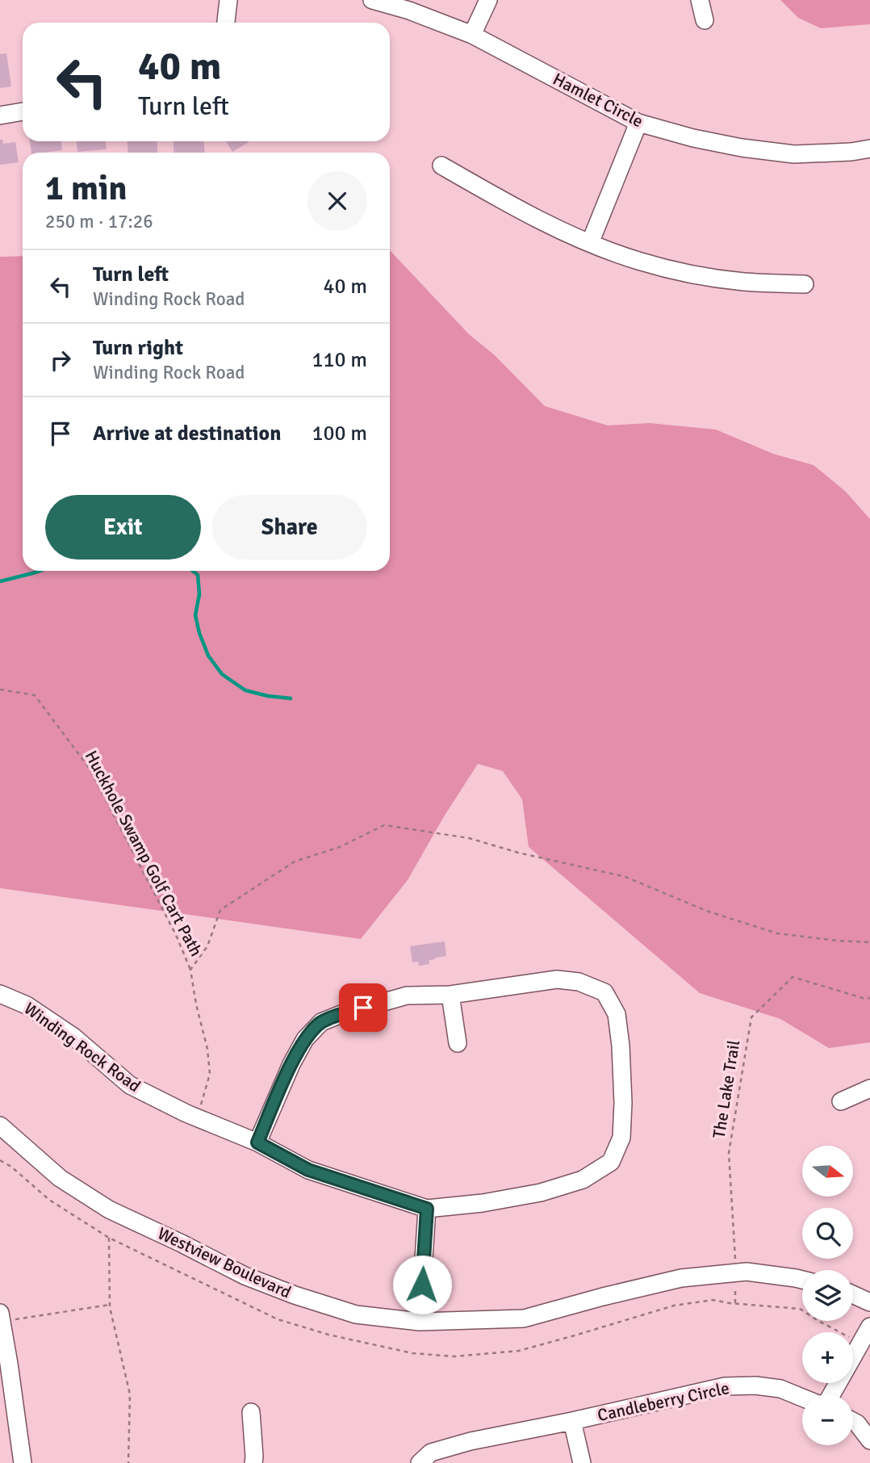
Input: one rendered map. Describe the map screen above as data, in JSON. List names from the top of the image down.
{
  "streets": {
    "street": [
      "Hamlet Circle",
      "Winding Rock Road",
      "Westview Boulevard",
      "Candleberry Circle"
    ],
    "path": ["Huckhole Swamp Golf Cart Path", "The Lake Trail"]
  },
  "crossings": [
    ["Huckhole Swamp Golf Cart Path", "Winding Rock Road"],
    ["The Lake Trail", "Westview Boulevard"]
  ],
  "north": "right",
  "page": {
    "turn": ["40 m", "Turn left"],
    "heading": ["1 min", "250 m · 17:26"],
    "list": [
      {
        "name": "Turn left",
        "note": "Winding Rock Road",
        "value": "40 m"
      },
      {
        "name": "Turn right",
        "note": "Winding Rock Road",
        "value": "110 m"
      },
      {
        "name": "Arrive at destination",
        "value": "100 m"
      }
    ],
    "buttons": ["Exit", "Share"],
    "map_buttons": ["+", "−"]
  }
}
